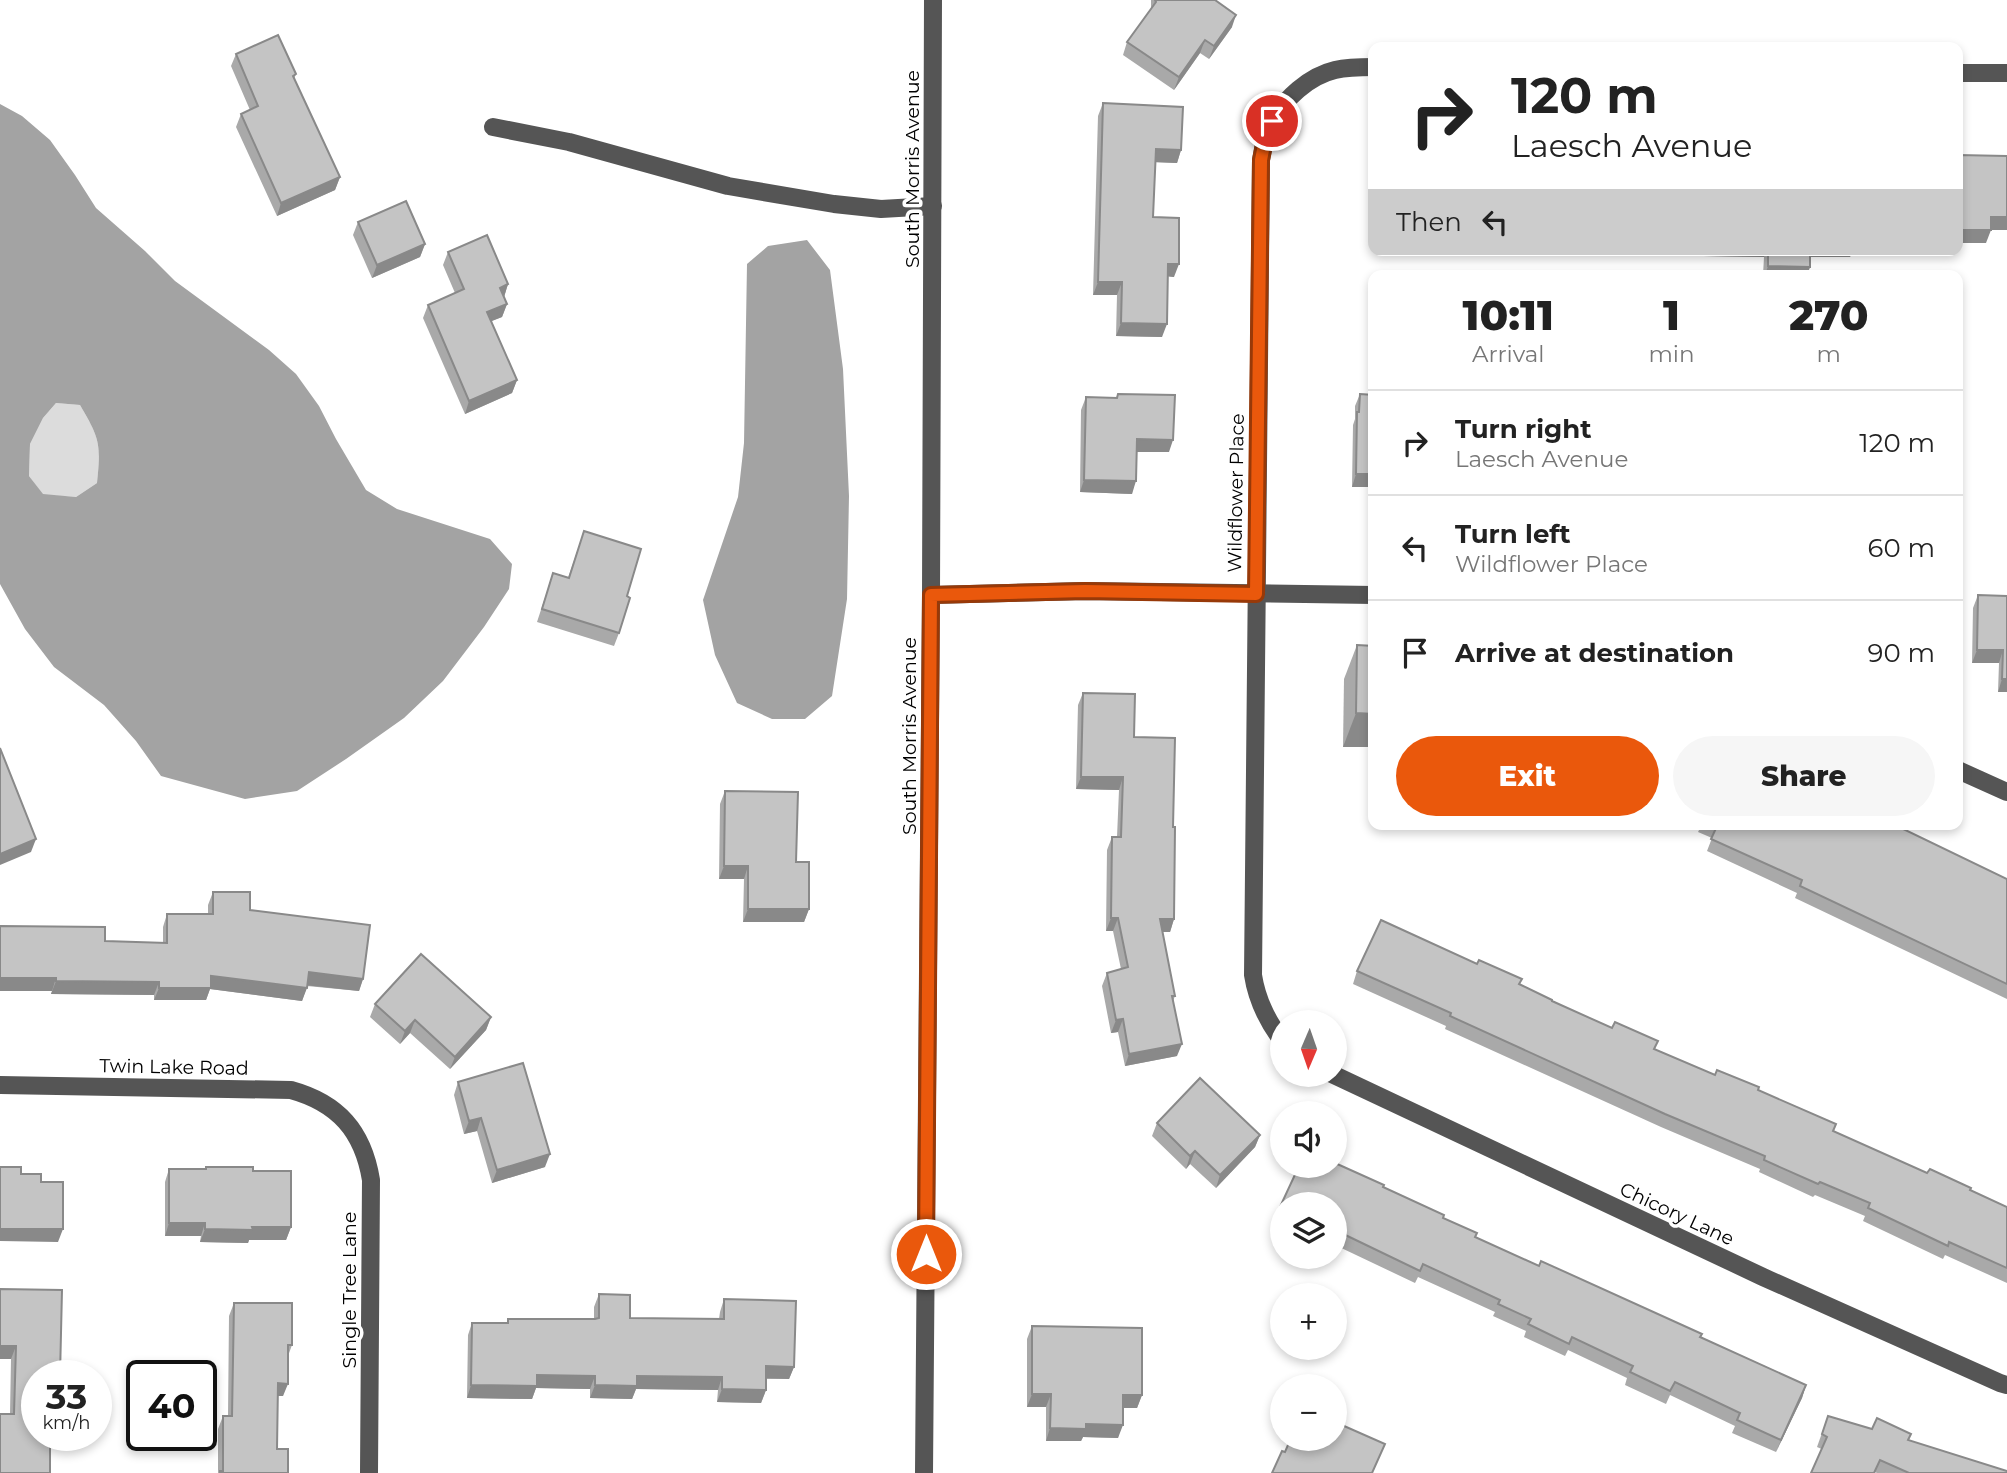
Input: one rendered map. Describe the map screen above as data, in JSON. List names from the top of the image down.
{
  "streets": {
    "street": [
      "South Morris Avenue",
      "Wildflower Place",
      "Twin Lake Road",
      "Chicory Lane",
      "Single Tree Lane"
    ]
  },
  "crossings": [
    ["Twin Lake Road", "Single Tree Lane"]
  ],
  "north": "bottom",
  "page": {
    "turn": ["120 m", "Laesch Avenue"],
    "then": "Then",
    "eta": [
      "10:11",
      "Arrival",
      "1",
      "min",
      "270",
      "m"
    ],
    "list": [
      {
        "name": "Turn right",
        "note": "Laesch Avenue",
        "value": "120 m"
      },
      {
        "name": "Turn left",
        "note": "Wildflower Place",
        "value": "60 m"
      },
      {
        "name": "Arrive at destination",
        "value": "90 m"
      }
    ],
    "buttons": ["Exit", "Share"],
    "map_buttons": ["+", "−"],
    "speed": "33 km/h",
    "limit": "40"
  }
}
